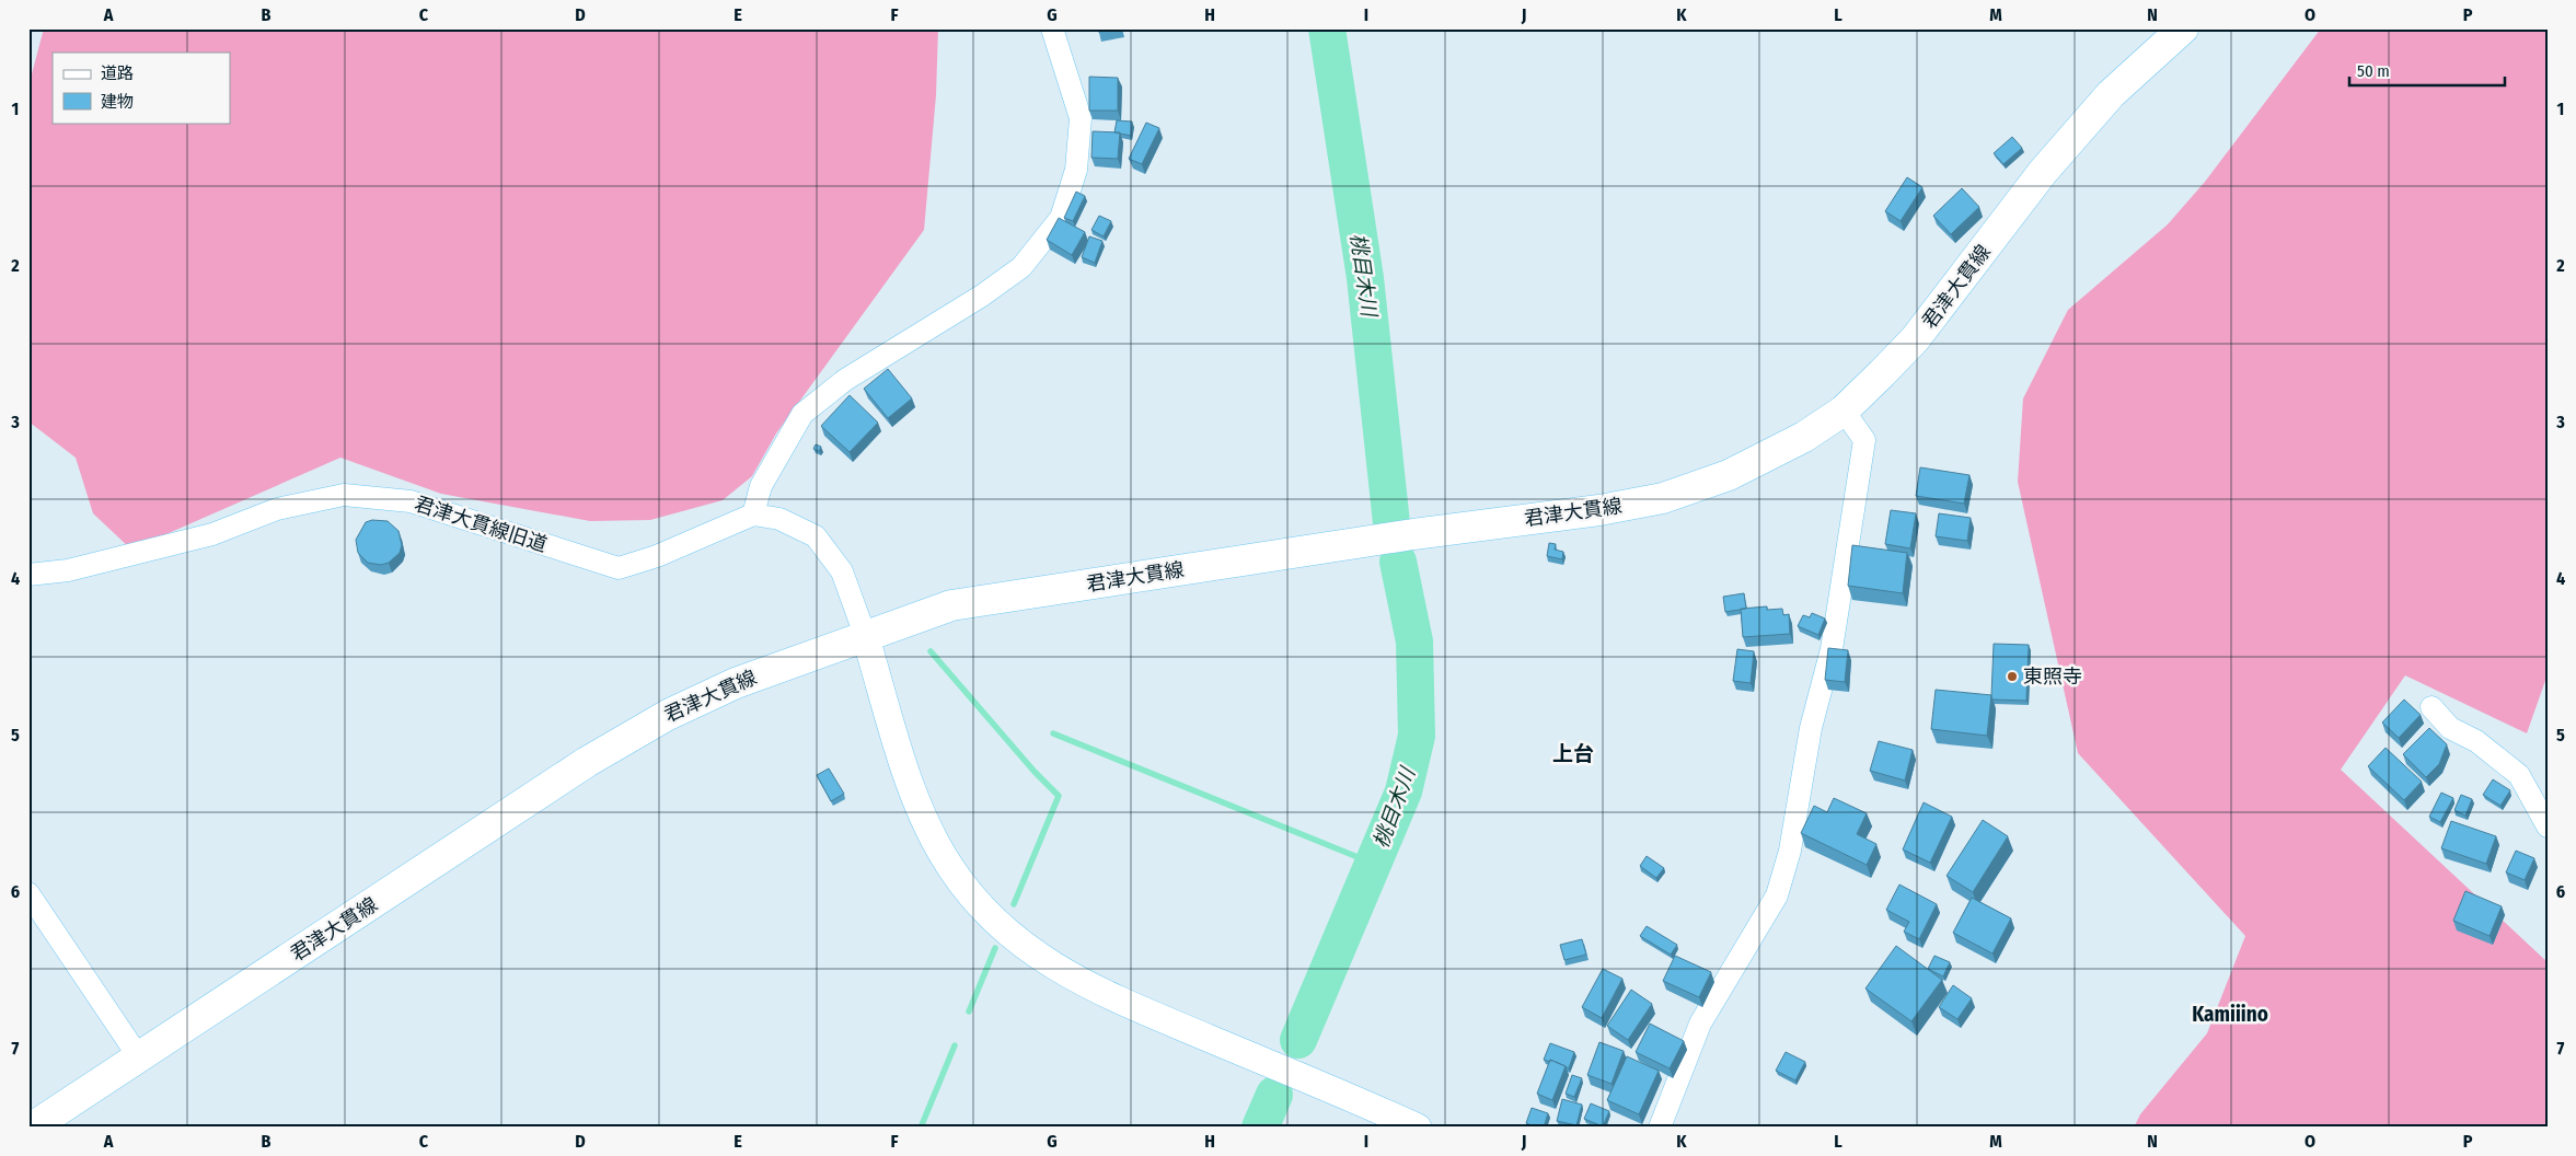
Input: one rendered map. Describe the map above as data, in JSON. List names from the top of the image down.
{
  "streets": {
    "main road": ["君津大貫線"],
    "street": ["君津大貫線旧道"]
  },
  "districts": ["上台", "Kamiiino"],
  "water": ["桃目木川"],
  "places": ["東照寺"],
  "legend": ["道路", "建物"],
  "scale_bar": "50 m",
  "grid": {
    "columns": [
      "A",
      "B",
      "C",
      "D",
      "E",
      "F",
      "G",
      "H",
      "I",
      "J",
      "K",
      "L",
      "M",
      "N",
      "O",
      "P"
    ],
    "rows": [
      "1",
      "2",
      "3",
      "4",
      "5",
      "6",
      "7"
    ]
  }
}
